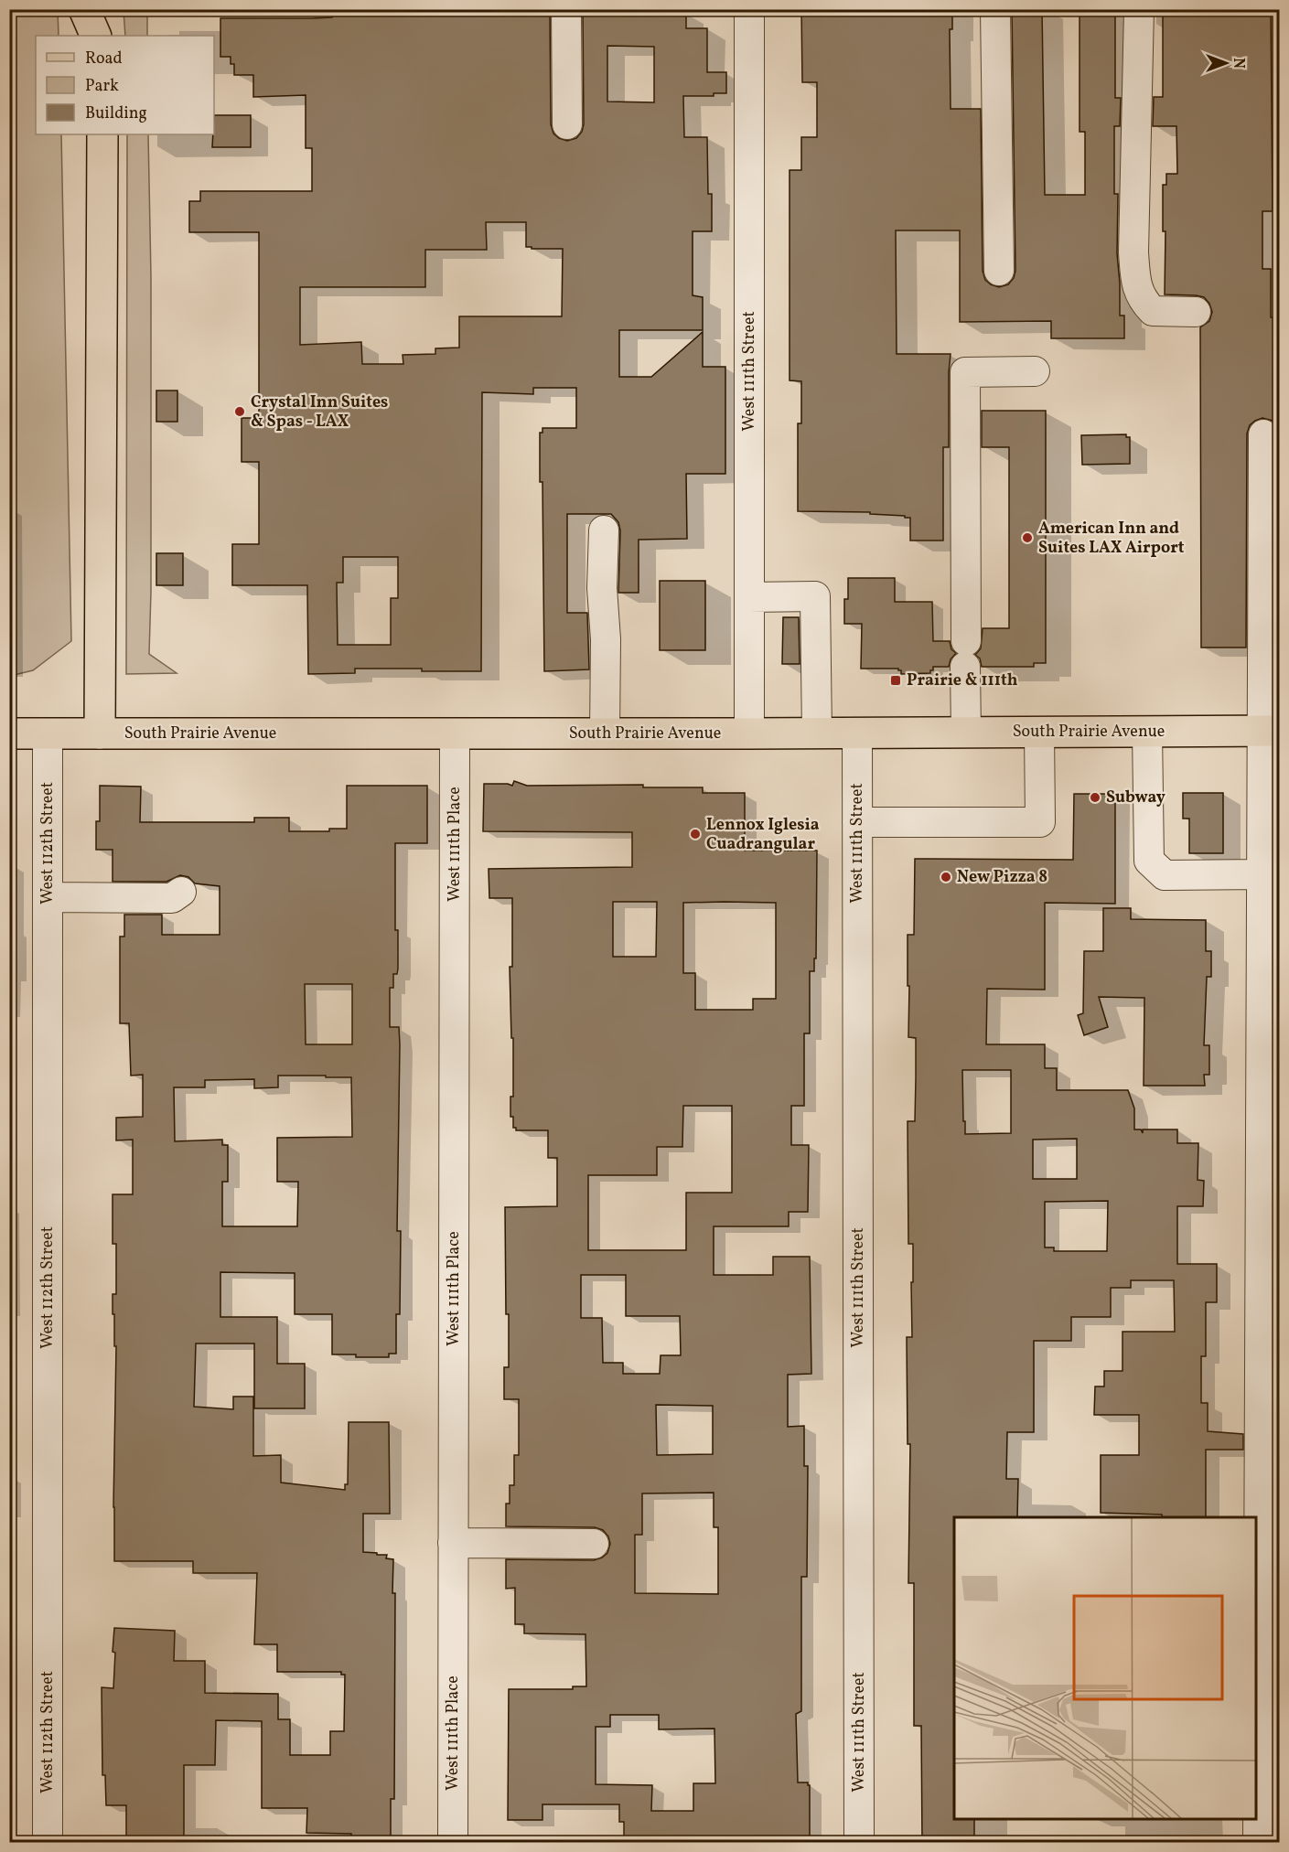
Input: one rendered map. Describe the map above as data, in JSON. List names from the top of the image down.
{
  "streets": {
    "main road": ["South Prairie Avenue"],
    "street": ["West 111th Street", "West 112th Street", "West 111th Place"]
  },
  "crossings": [
    ["West 111th Street", "South Prairie Avenue"],
    ["South Prairie Avenue", "West 112th Street"],
    ["South Prairie Avenue", "West 111th Place"]
  ],
  "places": {
    "other": [
      "Crystal Inn Suites & Spas - LAX",
      "American Inn and Suites LAX Airport",
      "Subway",
      "Lennox Iglesia Cuadrangular",
      "New Pizza 8"
    ],
    "transit": ["Prairie & 111th"]
  },
  "legend": ["Road", "Park", "Building"],
  "north": "right"
}
